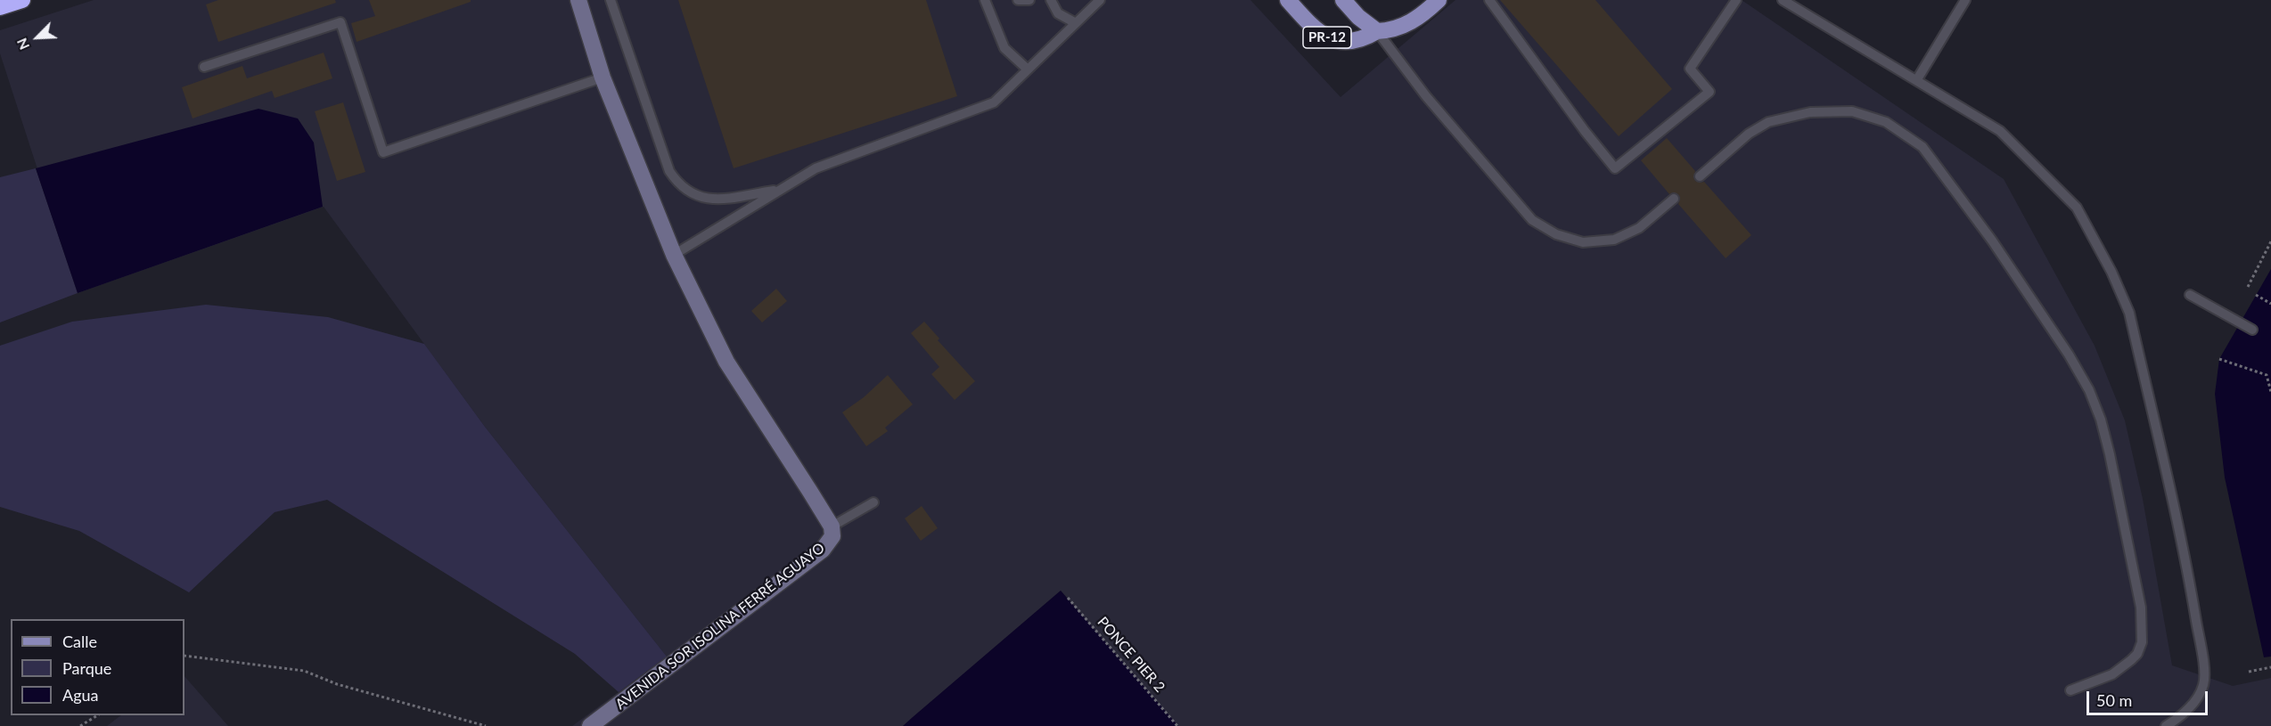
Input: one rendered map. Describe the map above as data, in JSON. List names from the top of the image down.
{
  "streets": {
    "main road": ["PR-12"],
    "street": ["AVENIDA SOR ISOLINA FERRÉ AGUAYO"],
    "path": ["PONCE PIER 2"]
  },
  "legend": ["Calle", "Parque", "Agua"],
  "scale_bar": "50 m",
  "north": "bottom left"
}
